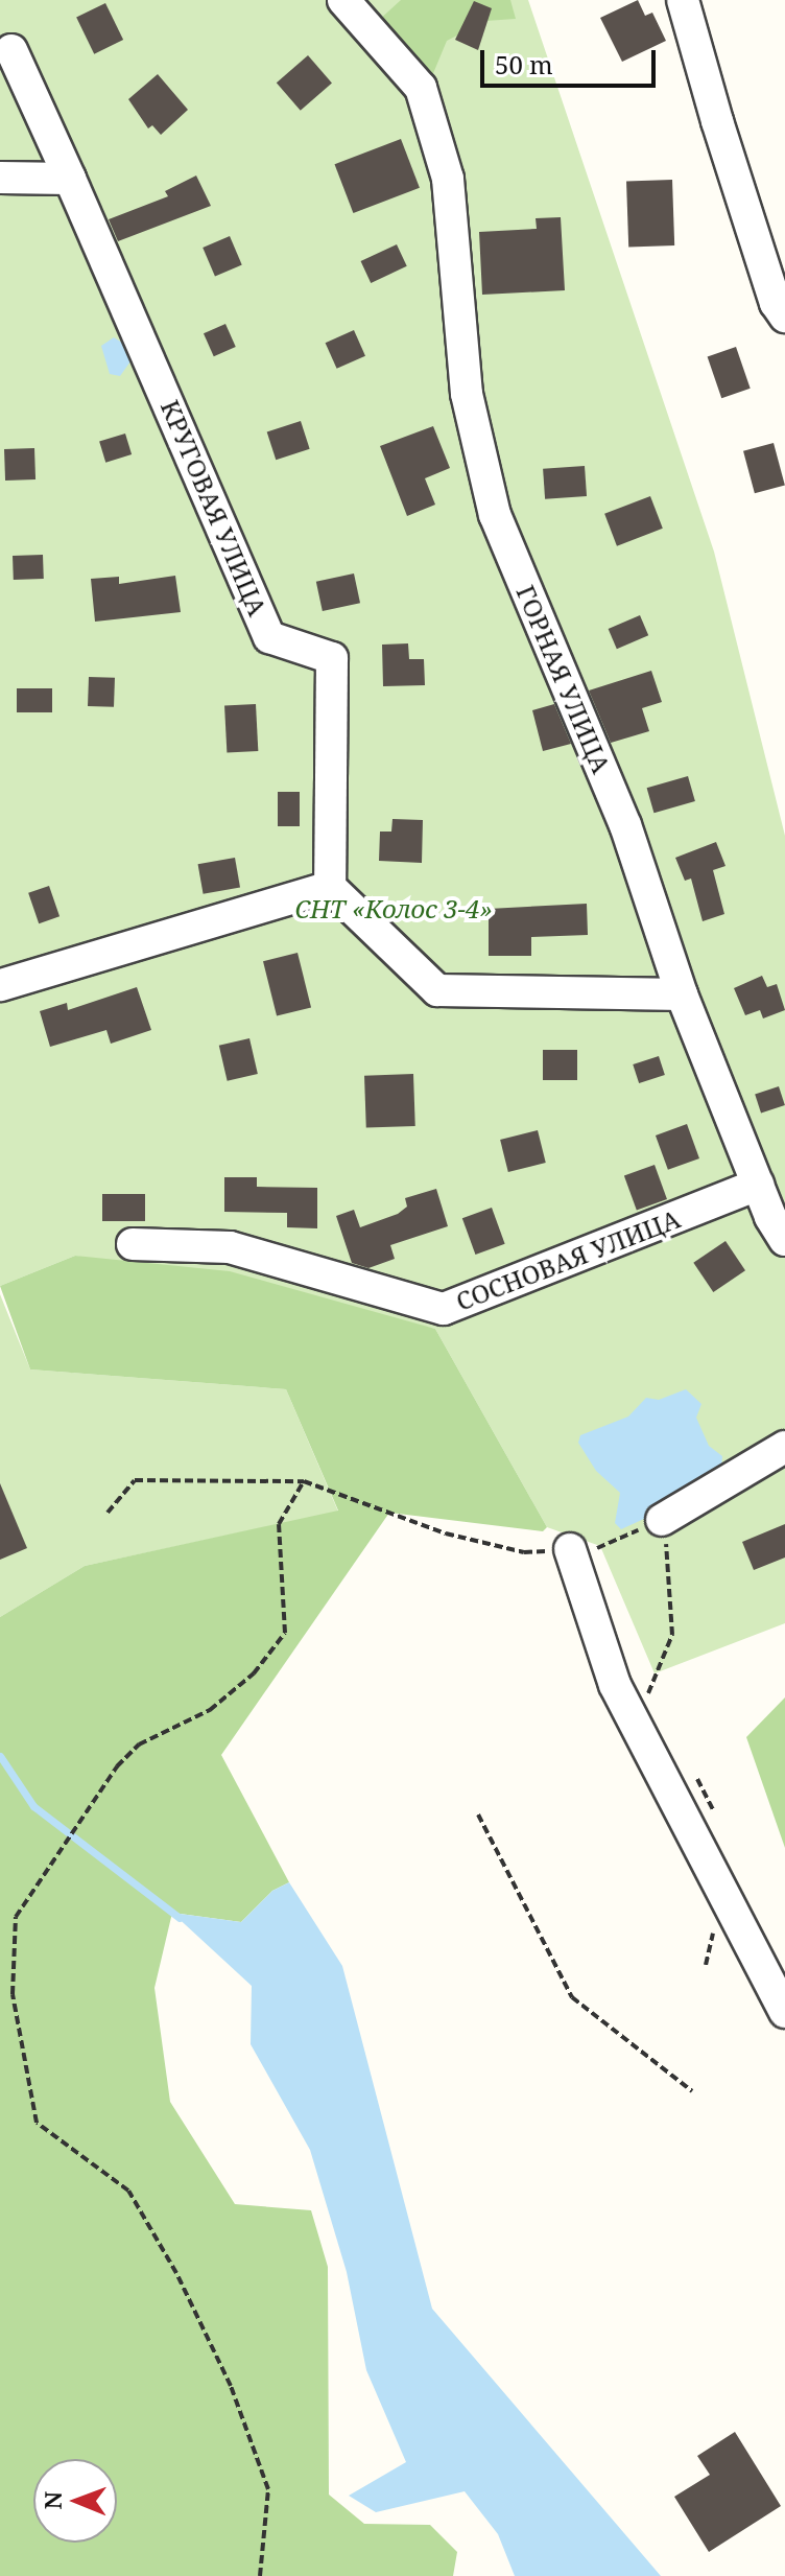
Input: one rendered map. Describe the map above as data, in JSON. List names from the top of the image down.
{
  "streets": {
    "street": ["КРУГОВАЯ УЛИЦА", "ГОРНАЯ УЛИЦА", "СОСНОВАЯ УЛИЦА"]
  },
  "crossings": [
    ["ГОРНАЯ УЛИЦА", "СОСНОВАЯ УЛИЦА"]
  ],
  "parks": ["СНТ «Колос 3-4»"],
  "scale_bar": "50 m",
  "north": "left"
}
